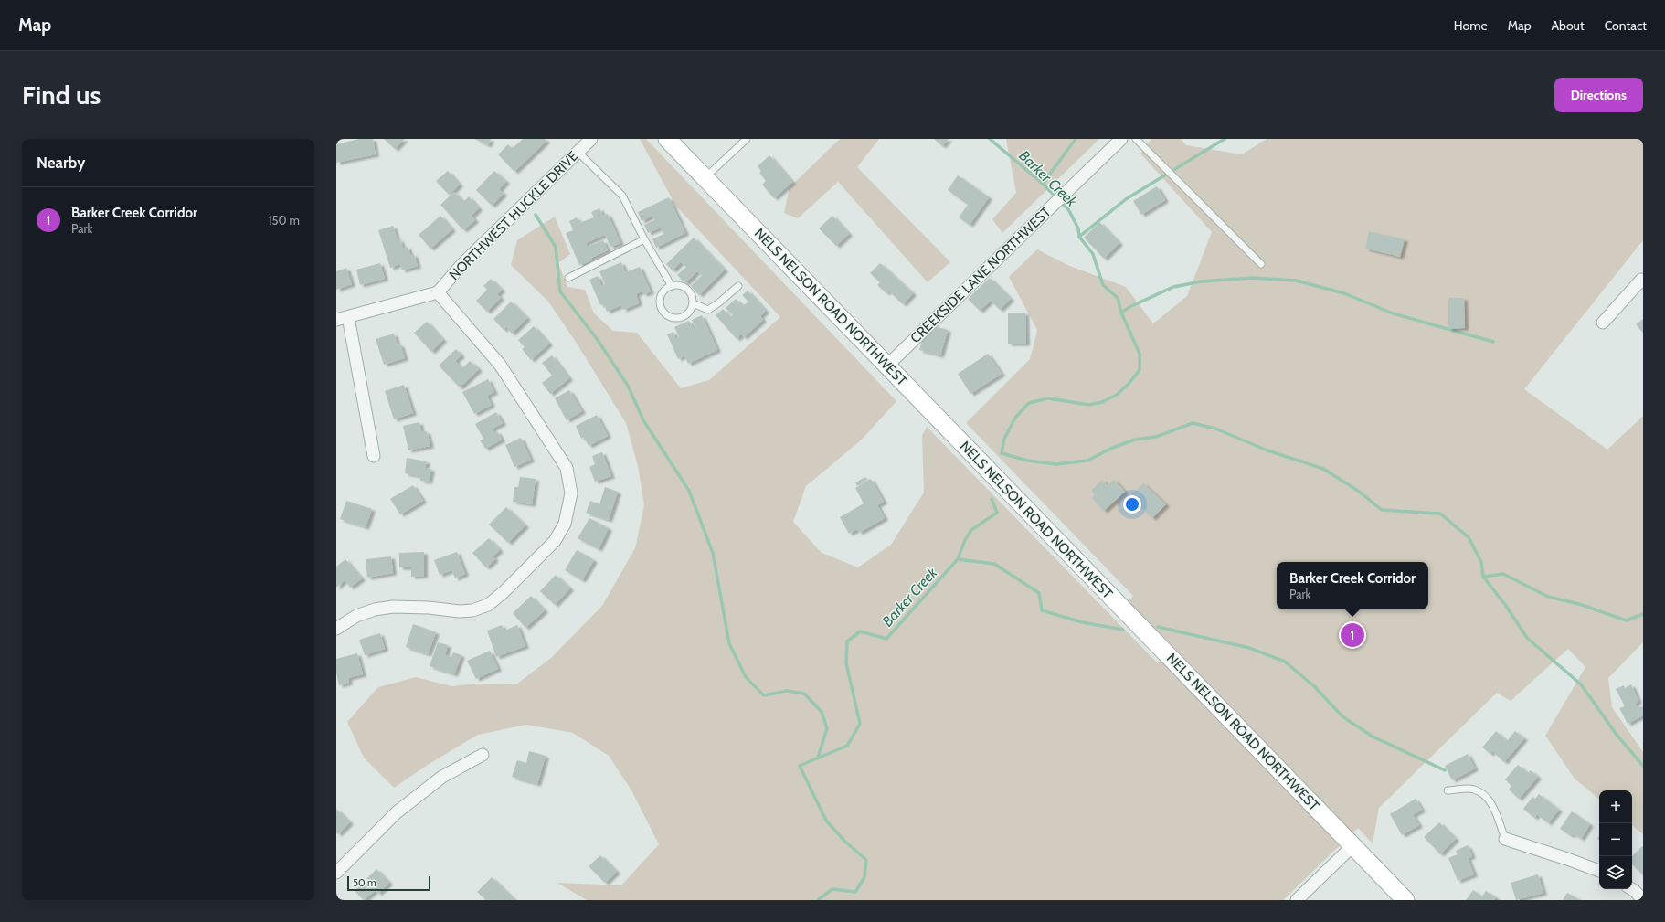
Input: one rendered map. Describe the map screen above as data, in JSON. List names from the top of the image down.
{
  "streets": {
    "street": ["NORTHWEST HUCKLE DRIVE", "CREEKSIDE LANE NORTHWEST", "NELS NELSON ROAD NORTHWEST"]
  },
  "crossings": [
    ["CREEKSIDE LANE NORTHWEST", "NELS NELSON ROAD NORTHWEST"]
  ],
  "water": ["Barker Creek"],
  "scale_bar": "50 m",
  "page": {
    "header": "Map",
    "nav": [
      "Home",
      "Map",
      "About",
      "Contact"
    ],
    "buttons": "Directions",
    "title": "Find us",
    "heading": "Nearby",
    "list": [
      {
        "mark": "1",
        "name": "Barker Creek Corridor",
        "note": "Park",
        "value": "150 m"
      }
    ],
    "popup": ["Barker Creek Corridor", "Park"],
    "pins": "1",
    "map_buttons": ["+", "−"],
    "scale": "50 m"
  }
}
